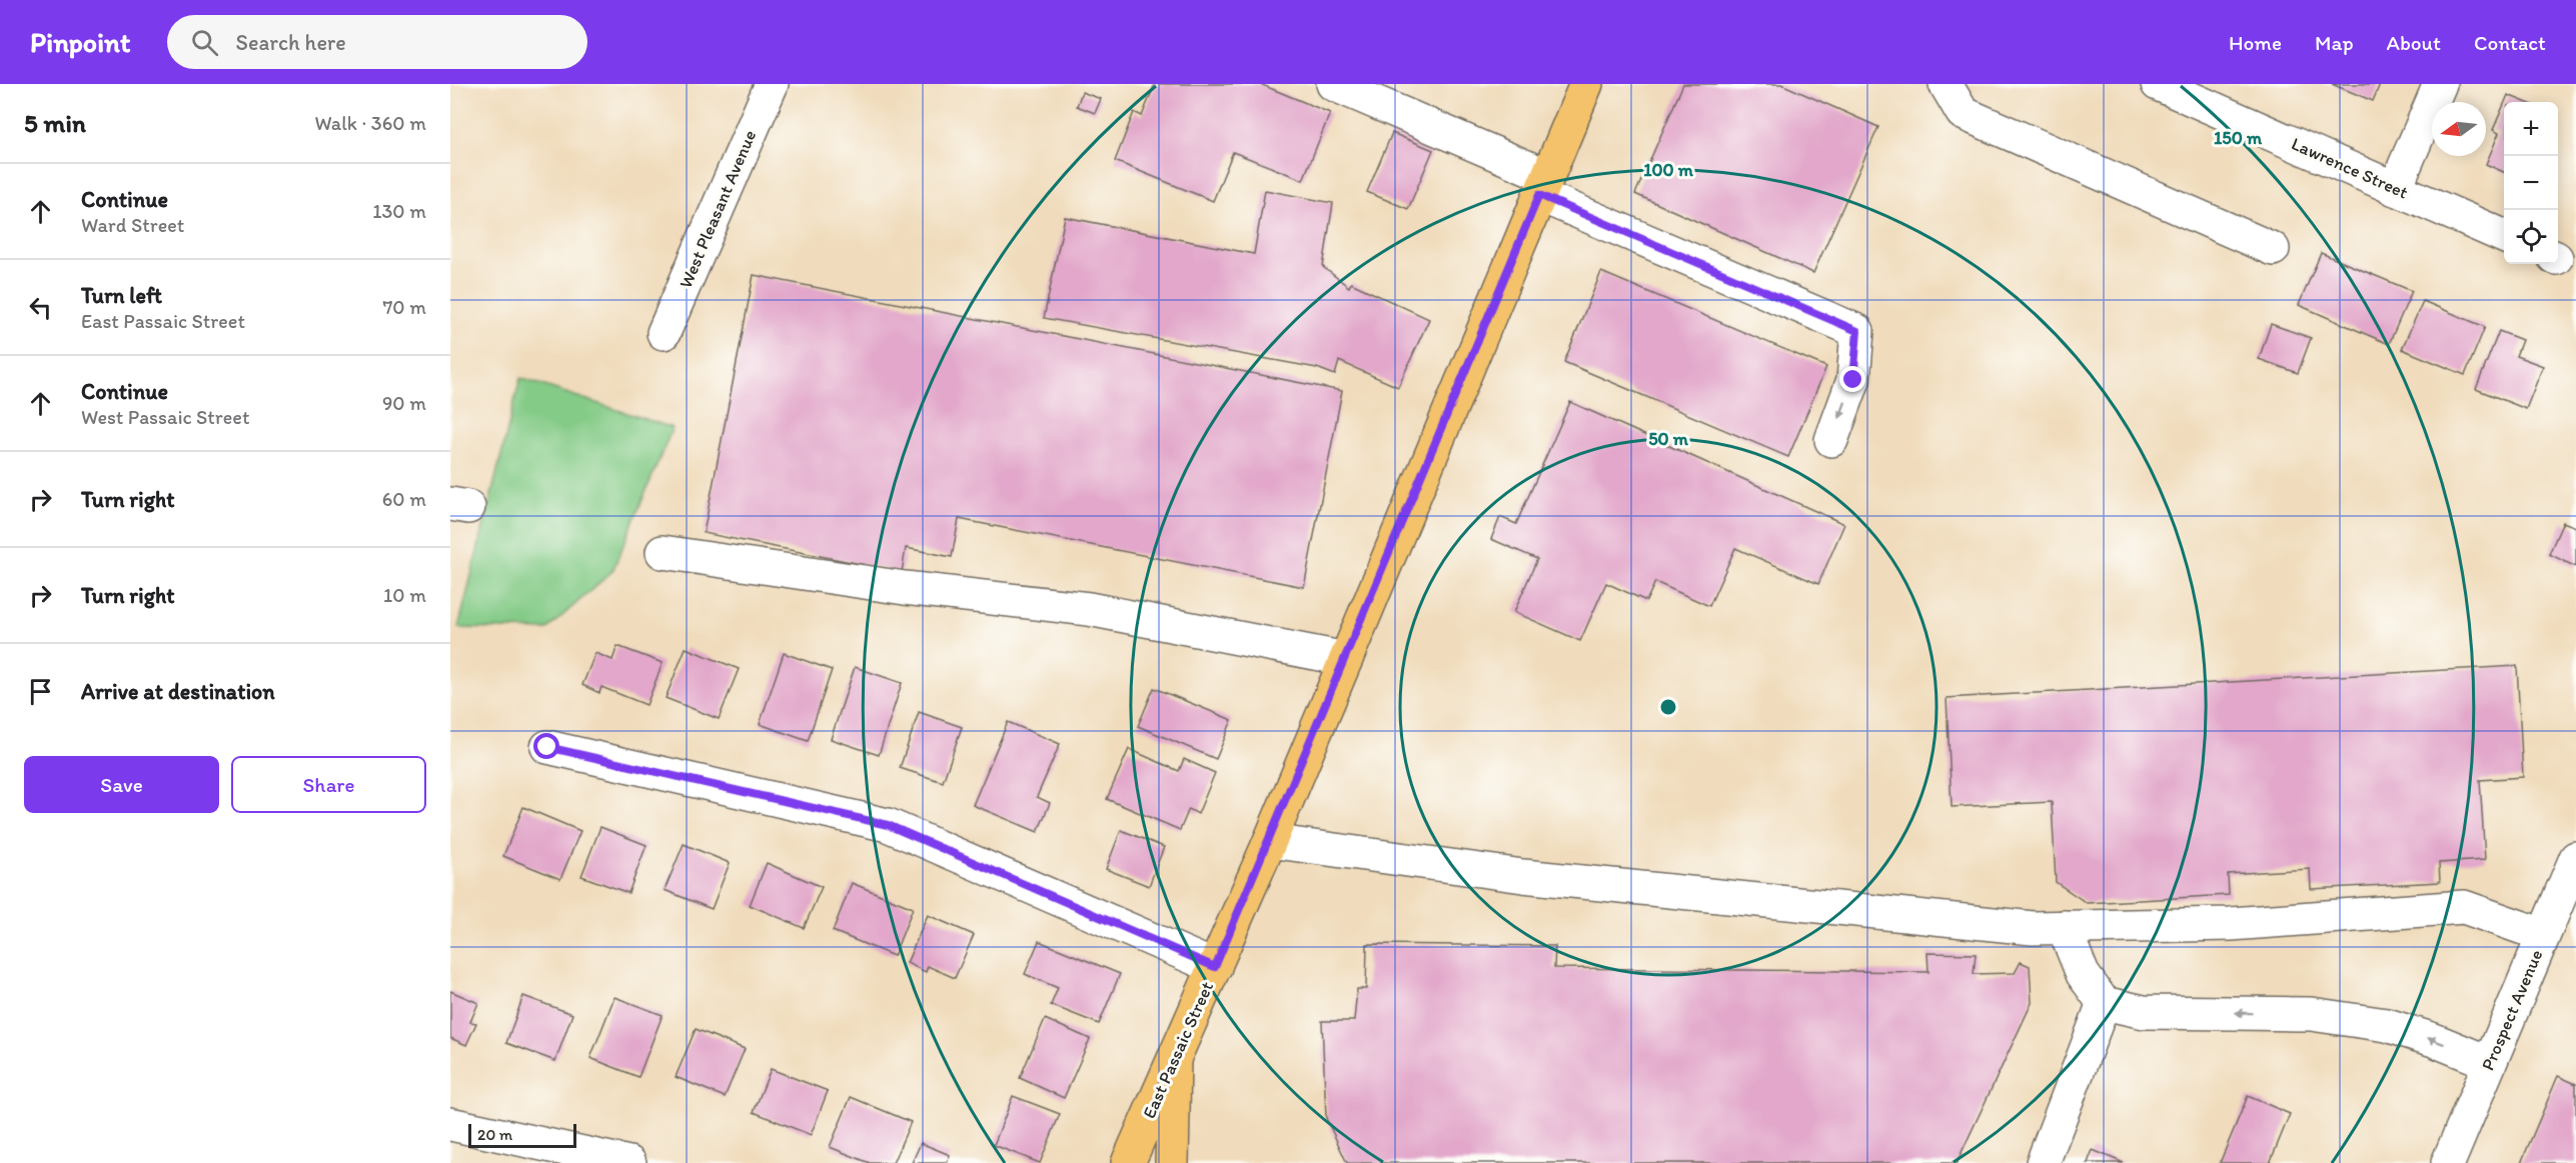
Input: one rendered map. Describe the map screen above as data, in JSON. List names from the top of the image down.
{
  "streets": {
    "main road": ["East Passaic Street"],
    "street": ["Lawrence Street", "West Pleasant Avenue", "Prospect Avenue"]
  },
  "scale_bar": "20 m",
  "north": "left",
  "page": {
    "header": "Pinpoint",
    "search": "Search here",
    "nav": [
      "Home",
      "Map",
      "About",
      "Contact"
    ],
    "heading": ["5 min", "Walk · 360 m"],
    "map_buttons": ["+", "−"],
    "list": [
      ["Continue", "Ward Street", "130 m"],
      ["Turn left", "East Passaic Street", "70 m"],
      ["Continue", "West Passaic Street", "90 m"],
      ["Turn right", "60 m"],
      ["Turn right", "10 m"],
      "Arrive at destination"
    ],
    "buttons": ["Save", "Share"],
    "scale": "20 m"
  },
  "rings": ["150 m", "100 m", "50 m"]
}
